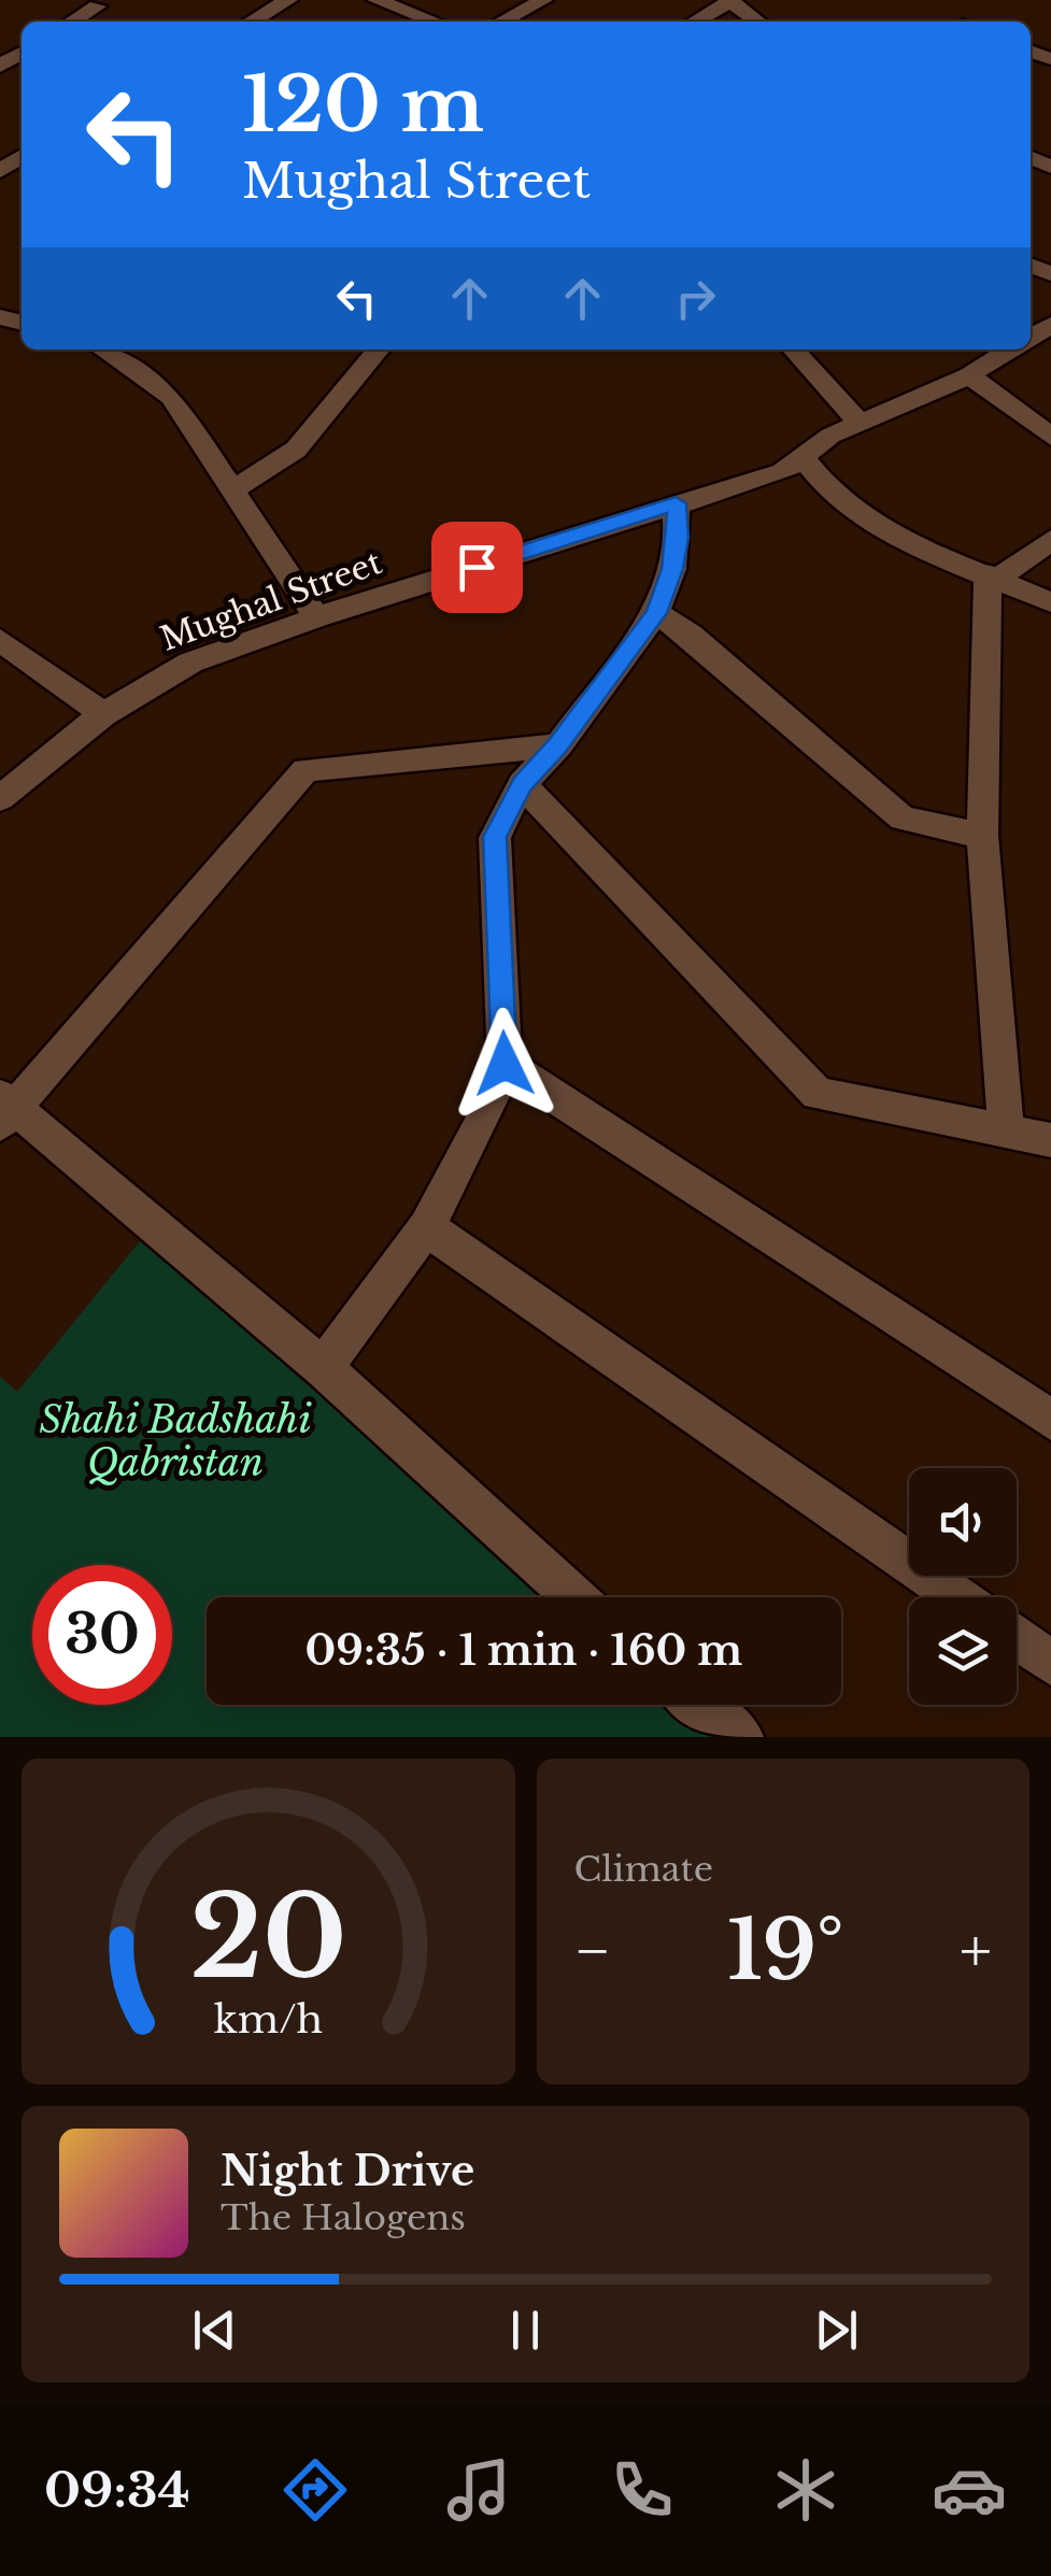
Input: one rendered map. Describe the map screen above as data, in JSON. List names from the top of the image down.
{
  "streets": {
    "street": ["Mughal Street"]
  },
  "parks": ["Shahi Badshahi Qabristan"],
  "page": {
    "turn": ["120 m", "Mughal Street"],
    "limit": "30",
    "trip": "09:35 · 1 min · 160 m",
    "tile": "Climate",
    "heat": ["−", "19°", "+"],
    "song": ["Night Drive", "The Halogens"],
    "tabs": "09:34",
    "gauge": ["20", "km/h"]
  }
}
